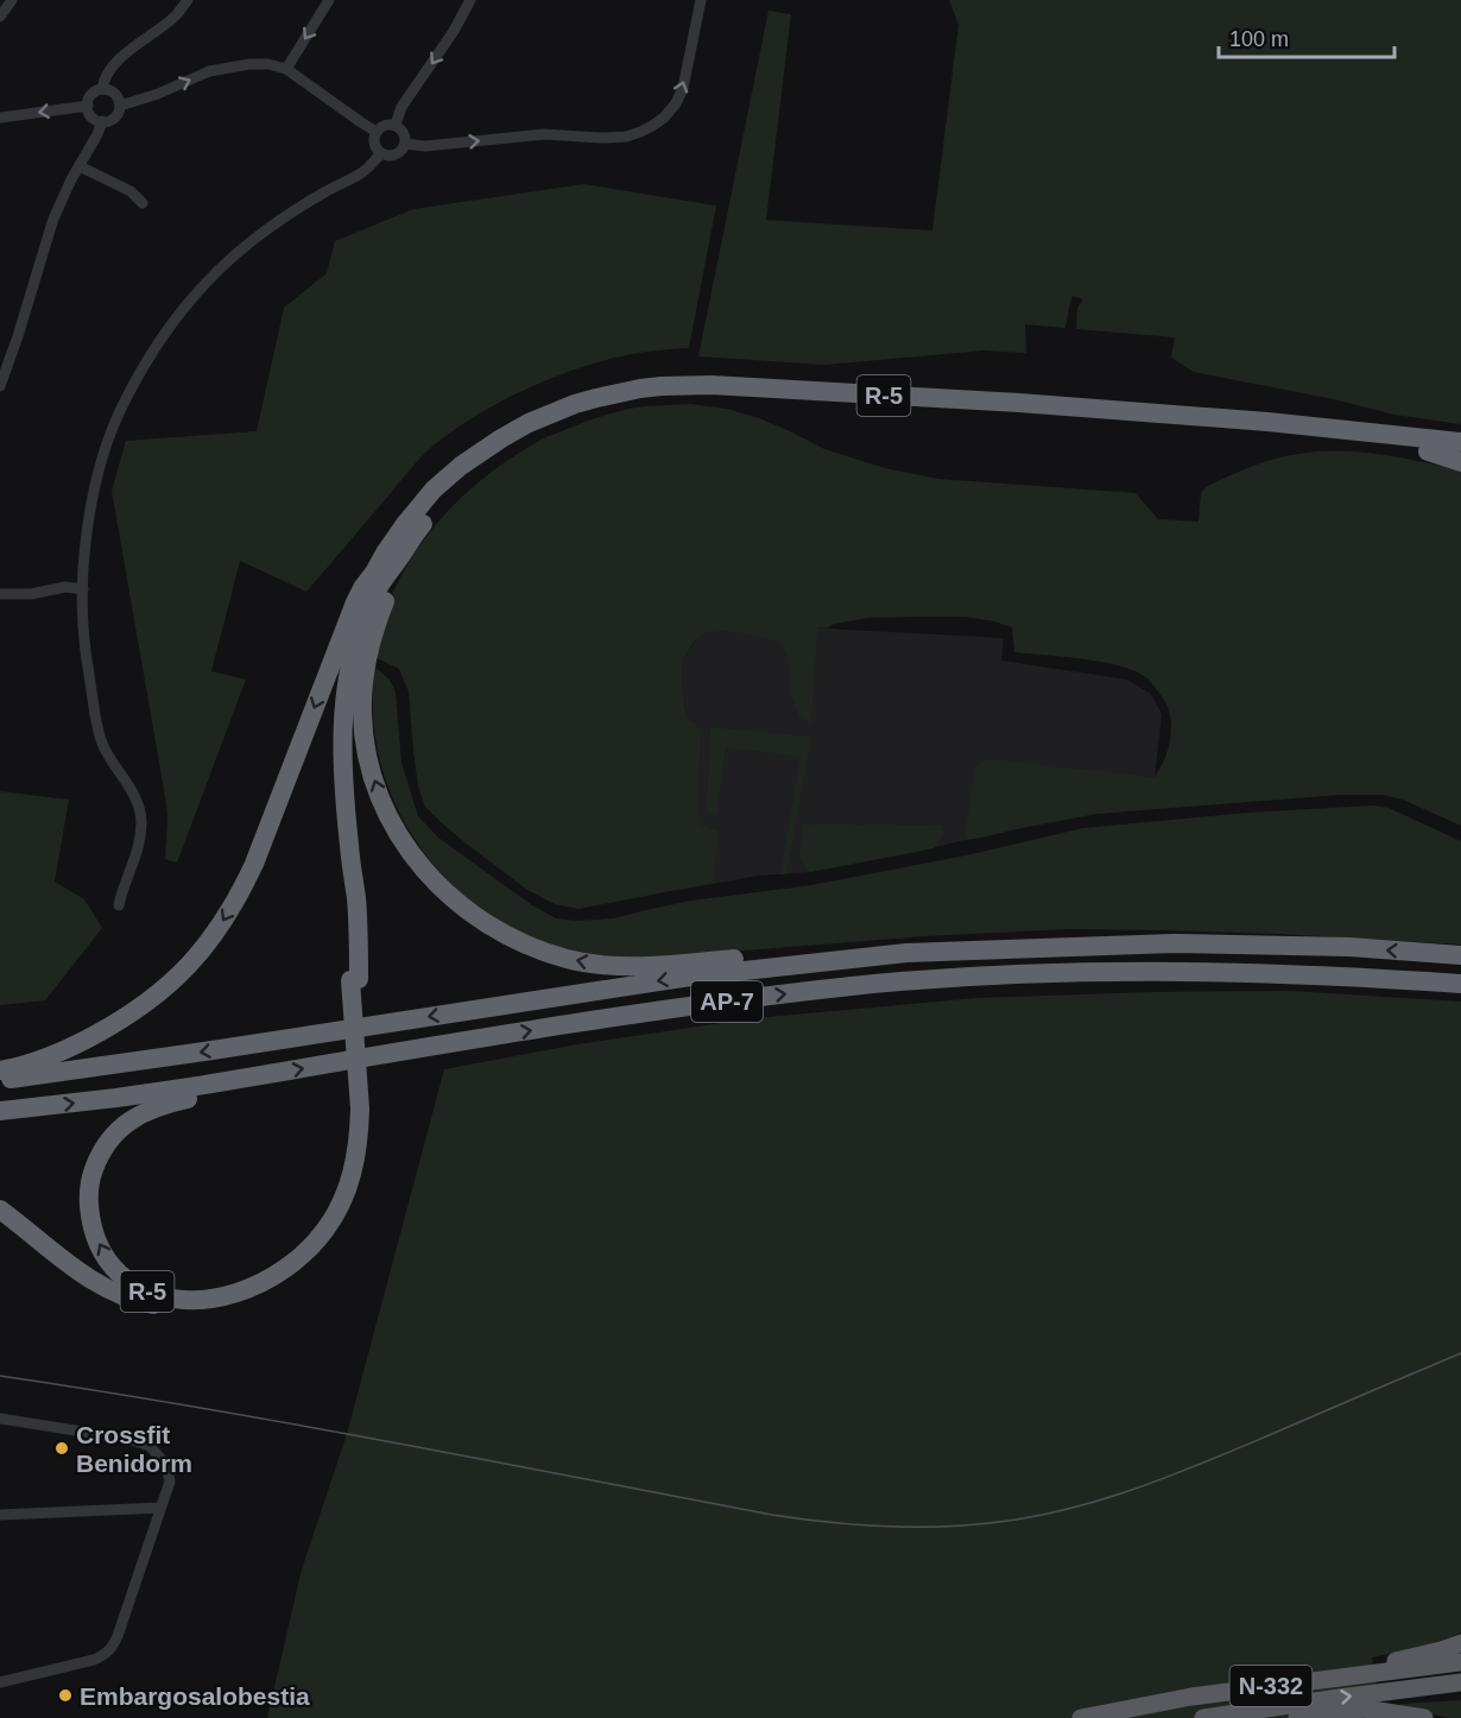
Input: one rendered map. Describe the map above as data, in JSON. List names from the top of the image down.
{
  "streets": {
    "highway": ["R-5", "AP-7", "N-332"]
  },
  "crossings": [
    ["R-5", "AP-7"]
  ],
  "places": ["Crossfit Benidorm", "Embargosalobestia"],
  "scale_bar": "100 m"
}
